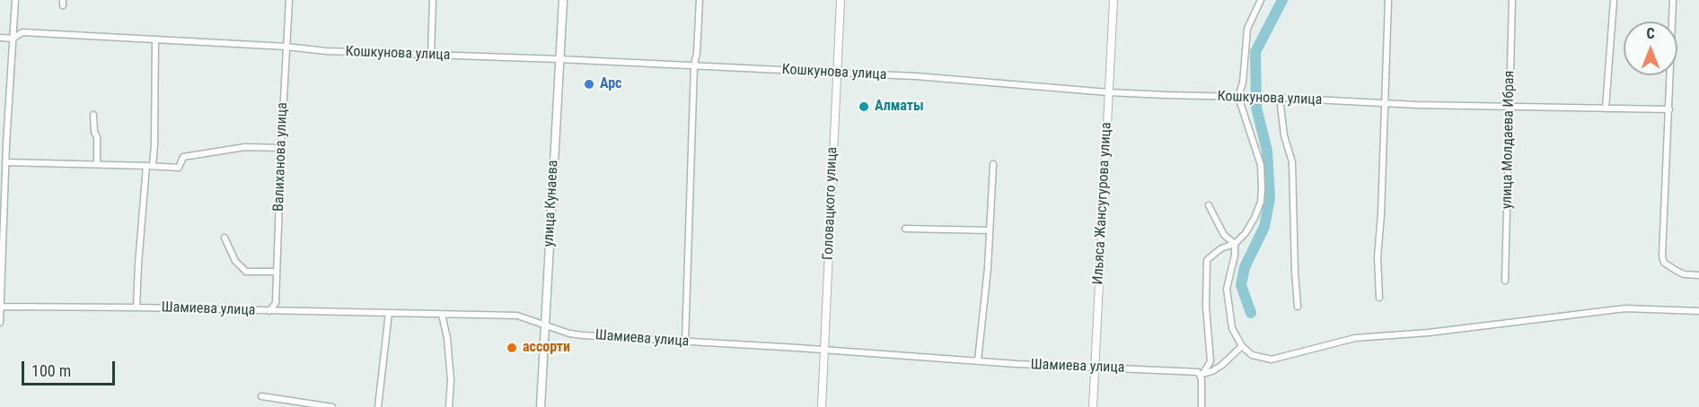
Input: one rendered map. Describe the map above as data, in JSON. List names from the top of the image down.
{
  "streets": {
    "main road": ["улица Кунаева"],
    "street": [
      "Кошкунова улица",
      "улица Молдаева Ибрая",
      "Валиханова улица",
      "Головацкого улица",
      "Ильяса Жансугурова улица",
      "Шамиева улица"
    ]
  },
  "crossings": [
    ["Кошкунова улица", "улица Молдаева Ибрая"],
    ["Кошкунова улица", "Валиханова улица"],
    ["Кошкунова улица", "улица Кунаева"],
    ["Кошкунова улица", "Головацкого улица"],
    ["Кошкунова улица", "Ильяса Жансугурова улица"],
    ["Валиханова улица", "Шамиева улица"],
    ["улица Кунаева", "Шамиева улица"],
    ["Головацкого улица", "Шамиева улица"],
    ["Ильяса Жансугурова улица", "Шамиева улица"]
  ],
  "places": ["Арс", "Алматы", "ассорти"],
  "scale_bar": "100 m",
  "north": "top"
}
